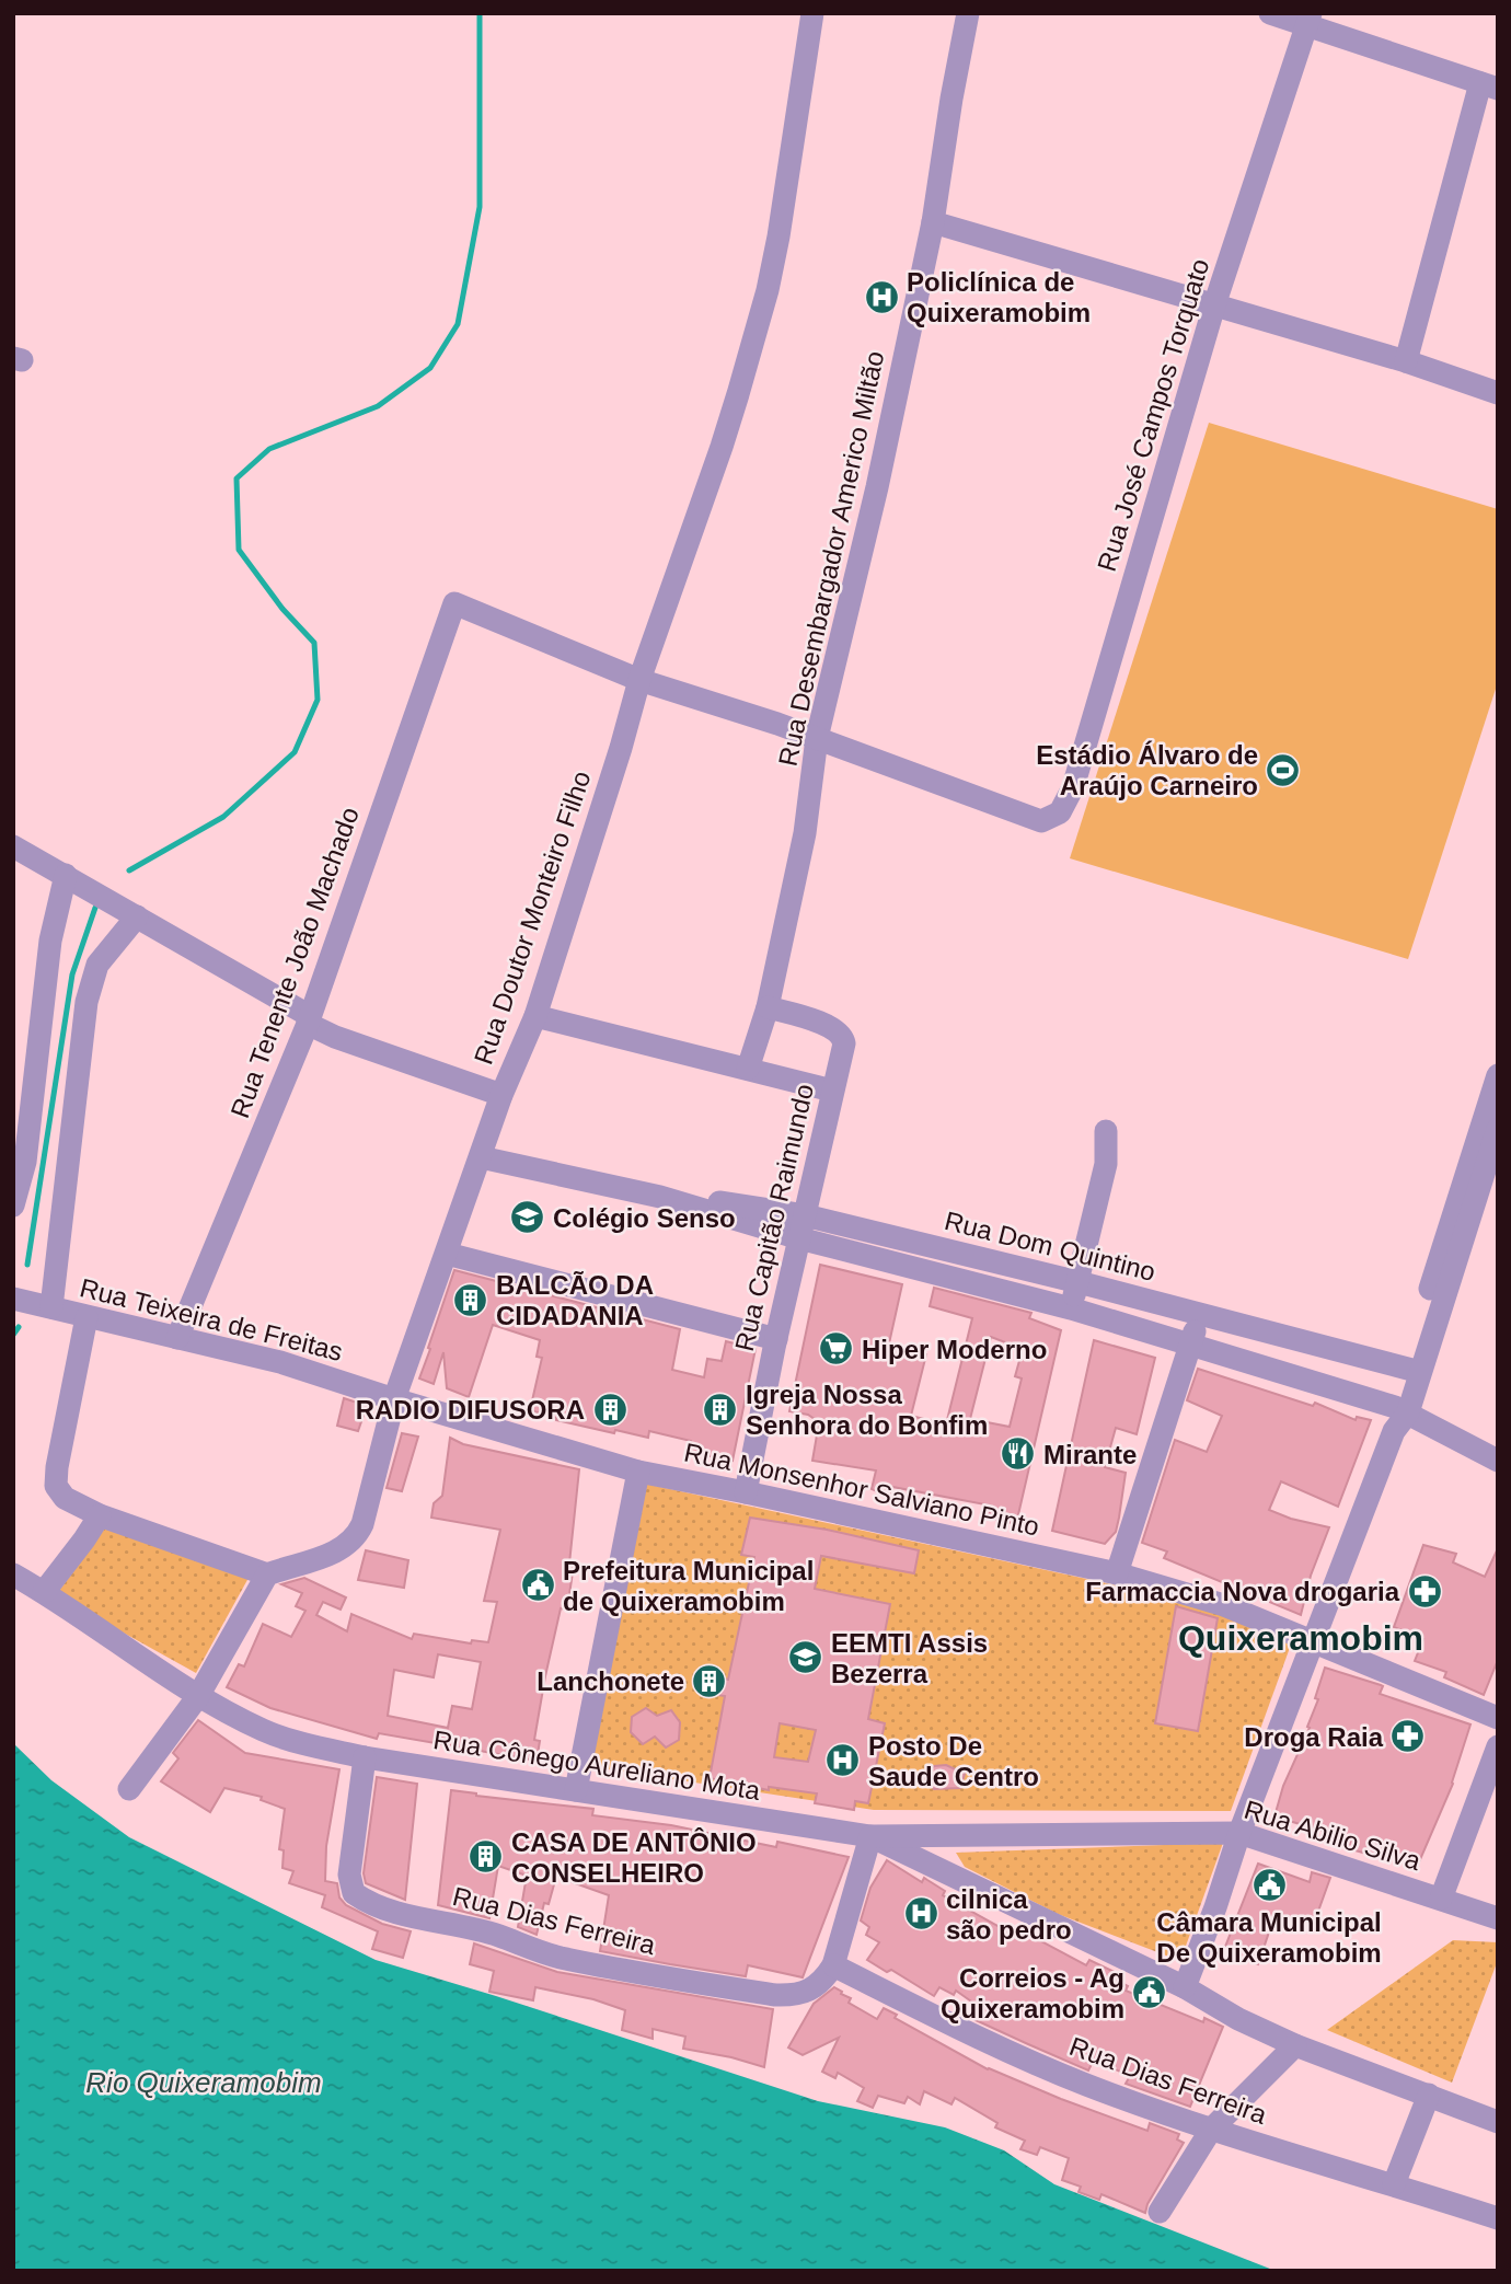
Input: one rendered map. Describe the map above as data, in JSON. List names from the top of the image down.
{
  "streets": {
    "street": [
      "Rua José Campos Torquato",
      "Rua Desembargador Americo Miltão",
      "Rua Doutor Monteiro Filho",
      "Rua Tenente João Machado",
      "Rua Capitão Raimundo",
      "Rua Dom Quintino",
      "Rua Teixeira de Freitas",
      "Rua Monsenhor Salviano Pinto",
      "Rua Cônego Aureliano Mota",
      "Rua Abilio Silva",
      "Rua Dias Ferreira"
    ]
  },
  "crossings": [
    ["Rua José Campos Torquato", "Rua Desembargador Americo Miltão"],
    ["Rua Desembargador Americo Miltão", "Rua Capitão Raimundo"],
    ["Rua Doutor Monteiro Filho", "Rua Tenente João Machado"],
    ["Rua Doutor Monteiro Filho", "Rua Dom Quintino"],
    ["Rua Doutor Monteiro Filho", "Rua Teixeira de Freitas"],
    ["Rua Doutor Monteiro Filho", "Rua Monsenhor Salviano Pinto"],
    ["Rua Tenente João Machado", "Rua Teixeira de Freitas"],
    ["Rua Capitão Raimundo", "Rua Dom Quintino"],
    ["Rua Capitão Raimundo", "Rua Monsenhor Salviano Pinto"],
    ["Rua Teixeira de Freitas", "Rua Monsenhor Salviano Pinto"],
    ["Rua Cônego Aureliano Mota", "Rua Abilio Silva"],
    ["Rua Cônego Aureliano Mota", "Rua Dias Ferreira"]
  ],
  "districts": ["Quixeramobim"],
  "water": ["Rio Quixeramobim"],
  "places": {
    "hospital": ["Policlínica de Quixeramobim", "Posto De Saude Centro", "cilnica são pedro"],
    "sports": ["Estádio Álvaro de Araújo Carneiro"],
    "school or university": ["Colégio Senso", "EEMTI Assis Bezerra"],
    "building": [
      "BALCÃO DA CIDADANIA",
      "RADIO DIFUSORA",
      "Igreja Nossa Senhora do Bonfim",
      "Lanchonete",
      "CASA DE ANTÔNIO CONSELHEIRO"
    ],
    "supermarket": ["Hiper Moderno"],
    "restaurant": ["Mirante"],
    "public building": ["Prefeitura Municipal de Quixeramobim", "Câmara Municipal De Quixeramobim", "Correios - Ag Quixeramobim"],
    "pharmacy": ["Farmaccia Nova drogaria", "Droga Raia"]
  }
}
